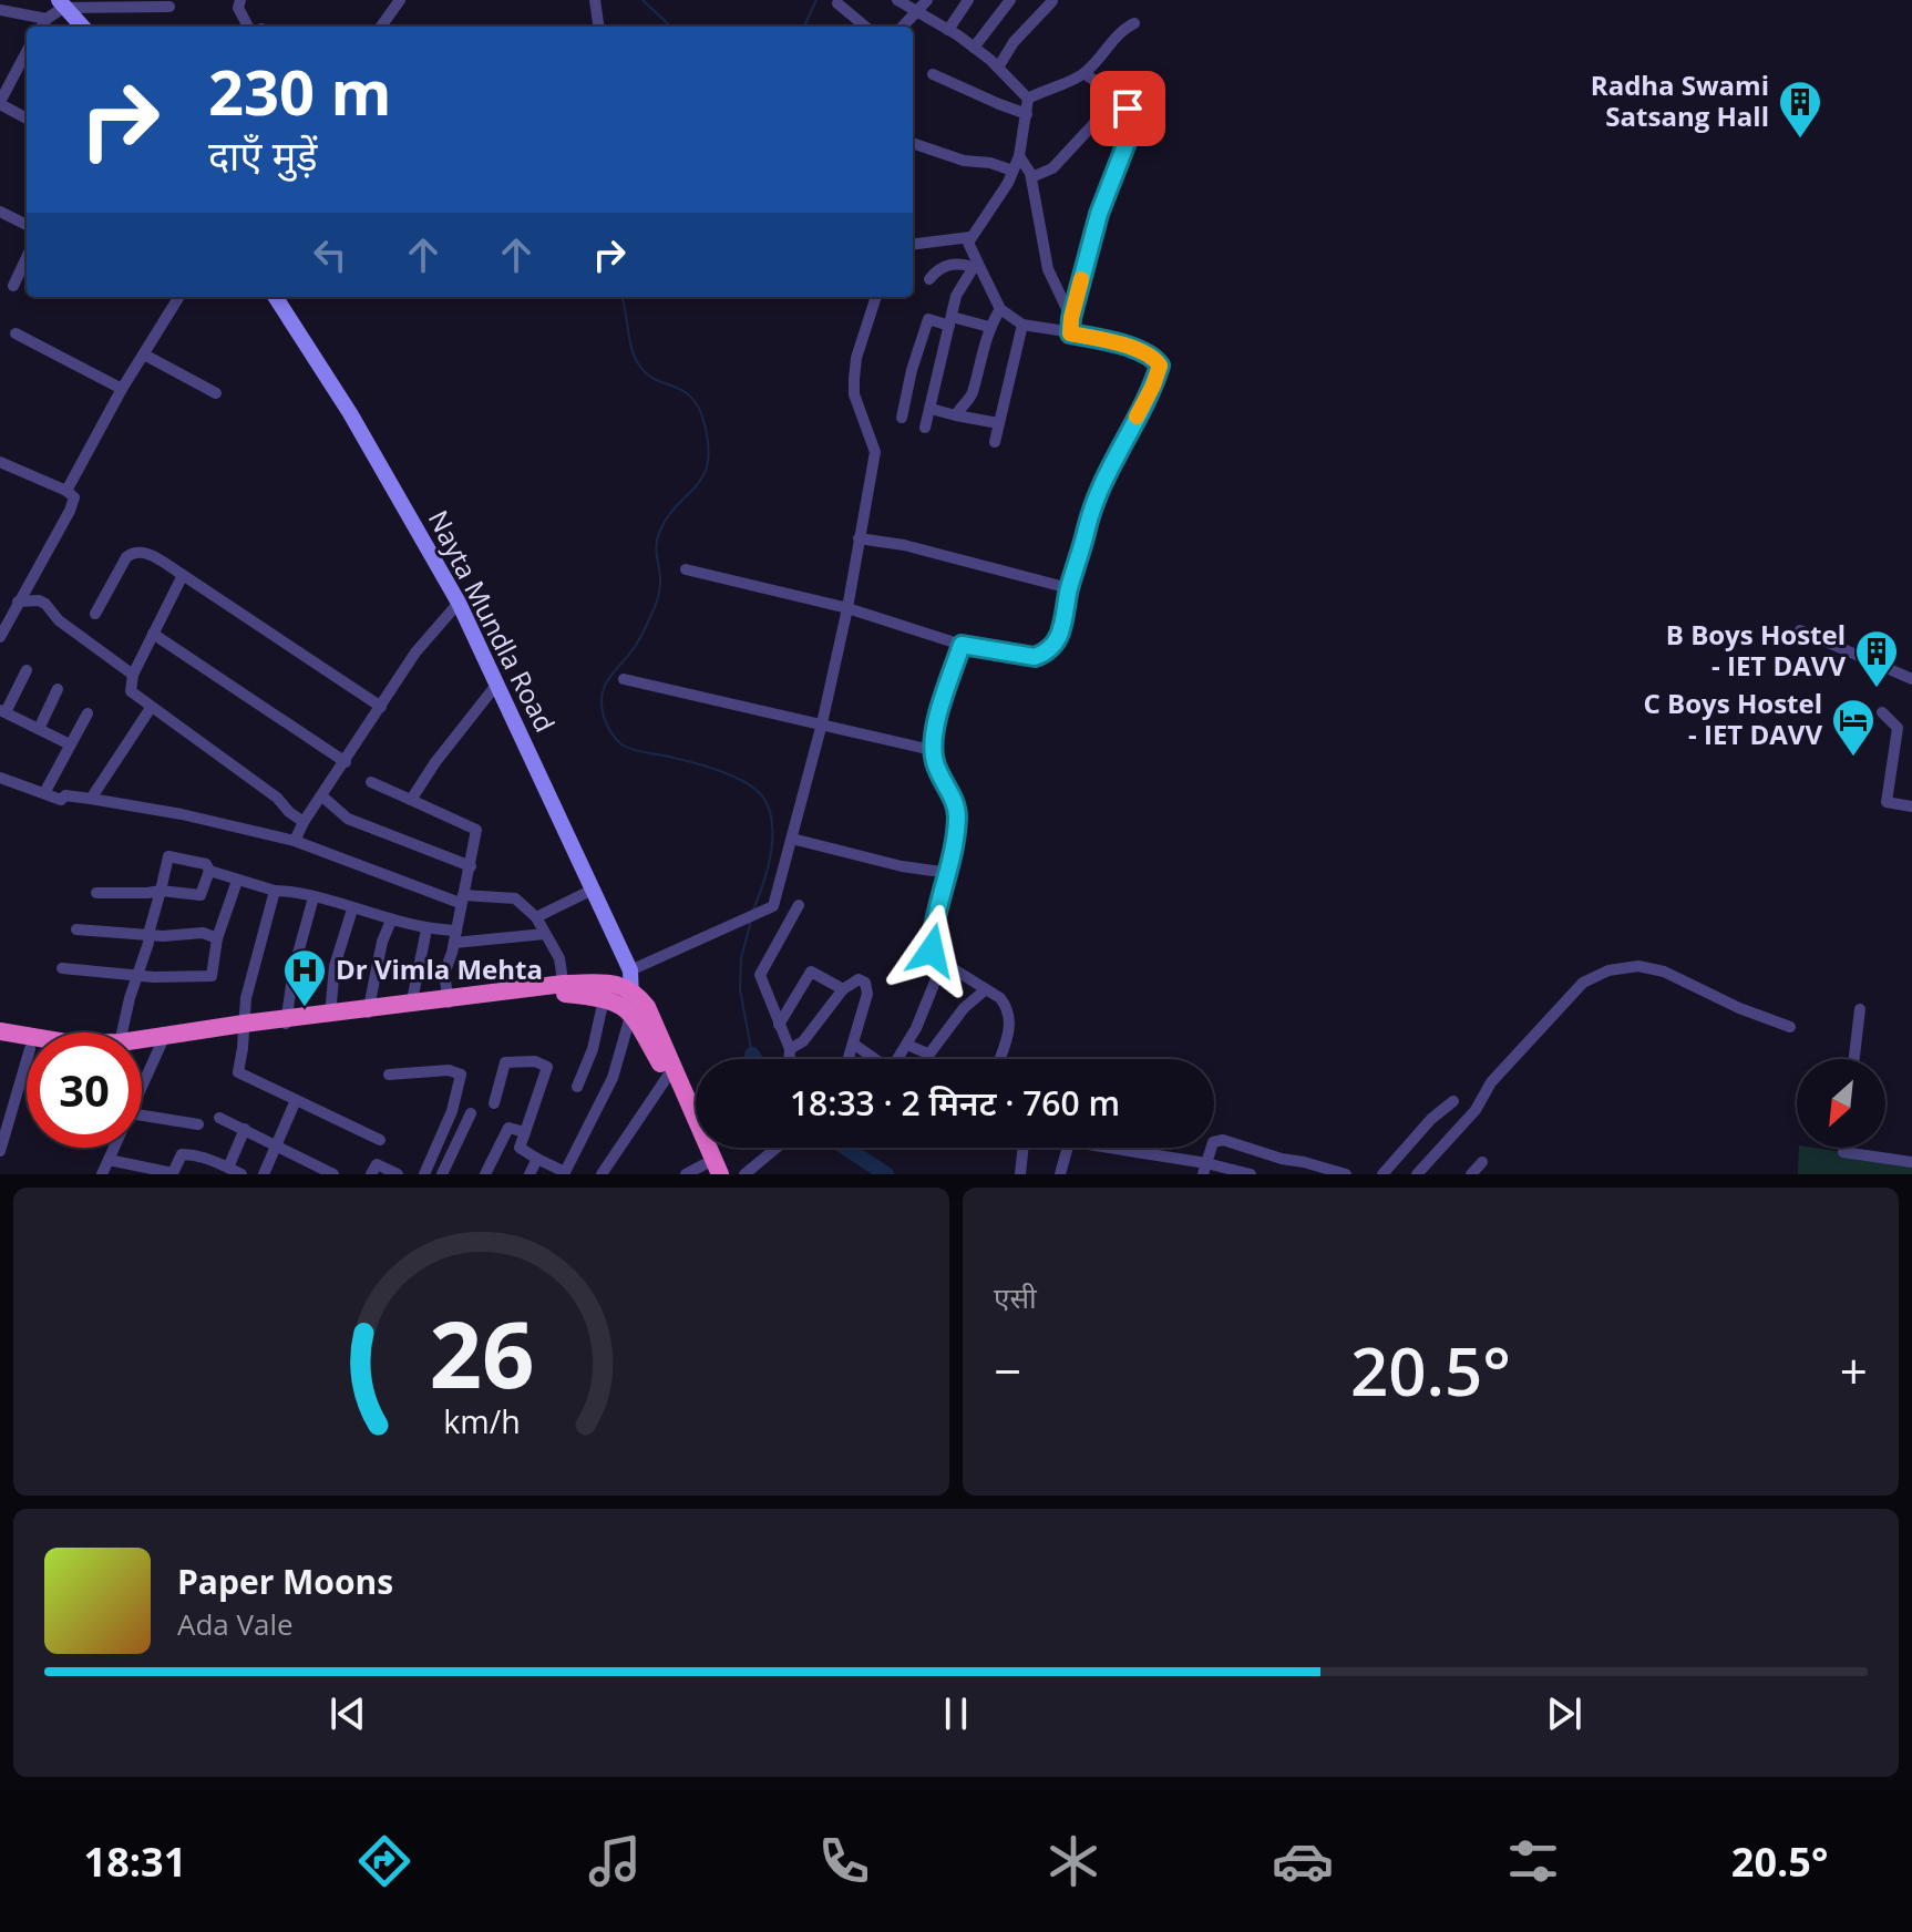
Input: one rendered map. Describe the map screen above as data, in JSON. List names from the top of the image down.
{
  "streets": {
    "main road": ["Nayta Mundla Road"]
  },
  "places": {
    "building": ["Radha Swami Satsang Hall", "B Boys Hostel - IET DAVV"],
    "hotel": ["C Boys Hostel - IET DAVV"],
    "hospital": ["Dr Vimla Mehta"]
  },
  "north": "bottom left",
  "page": {
    "turn": ["230 m", "दाएँ मुड़ें"],
    "limit": "30",
    "trip": "18:33 · 2 मिनट · 760 m",
    "tile": "एसी",
    "heat": ["−", "20.5°", "+"],
    "song": ["Paper Moons", "Ada Vale"],
    "tabs": ["18:31", "20.5°"],
    "gauge": ["26", "km/h"]
  }
}
